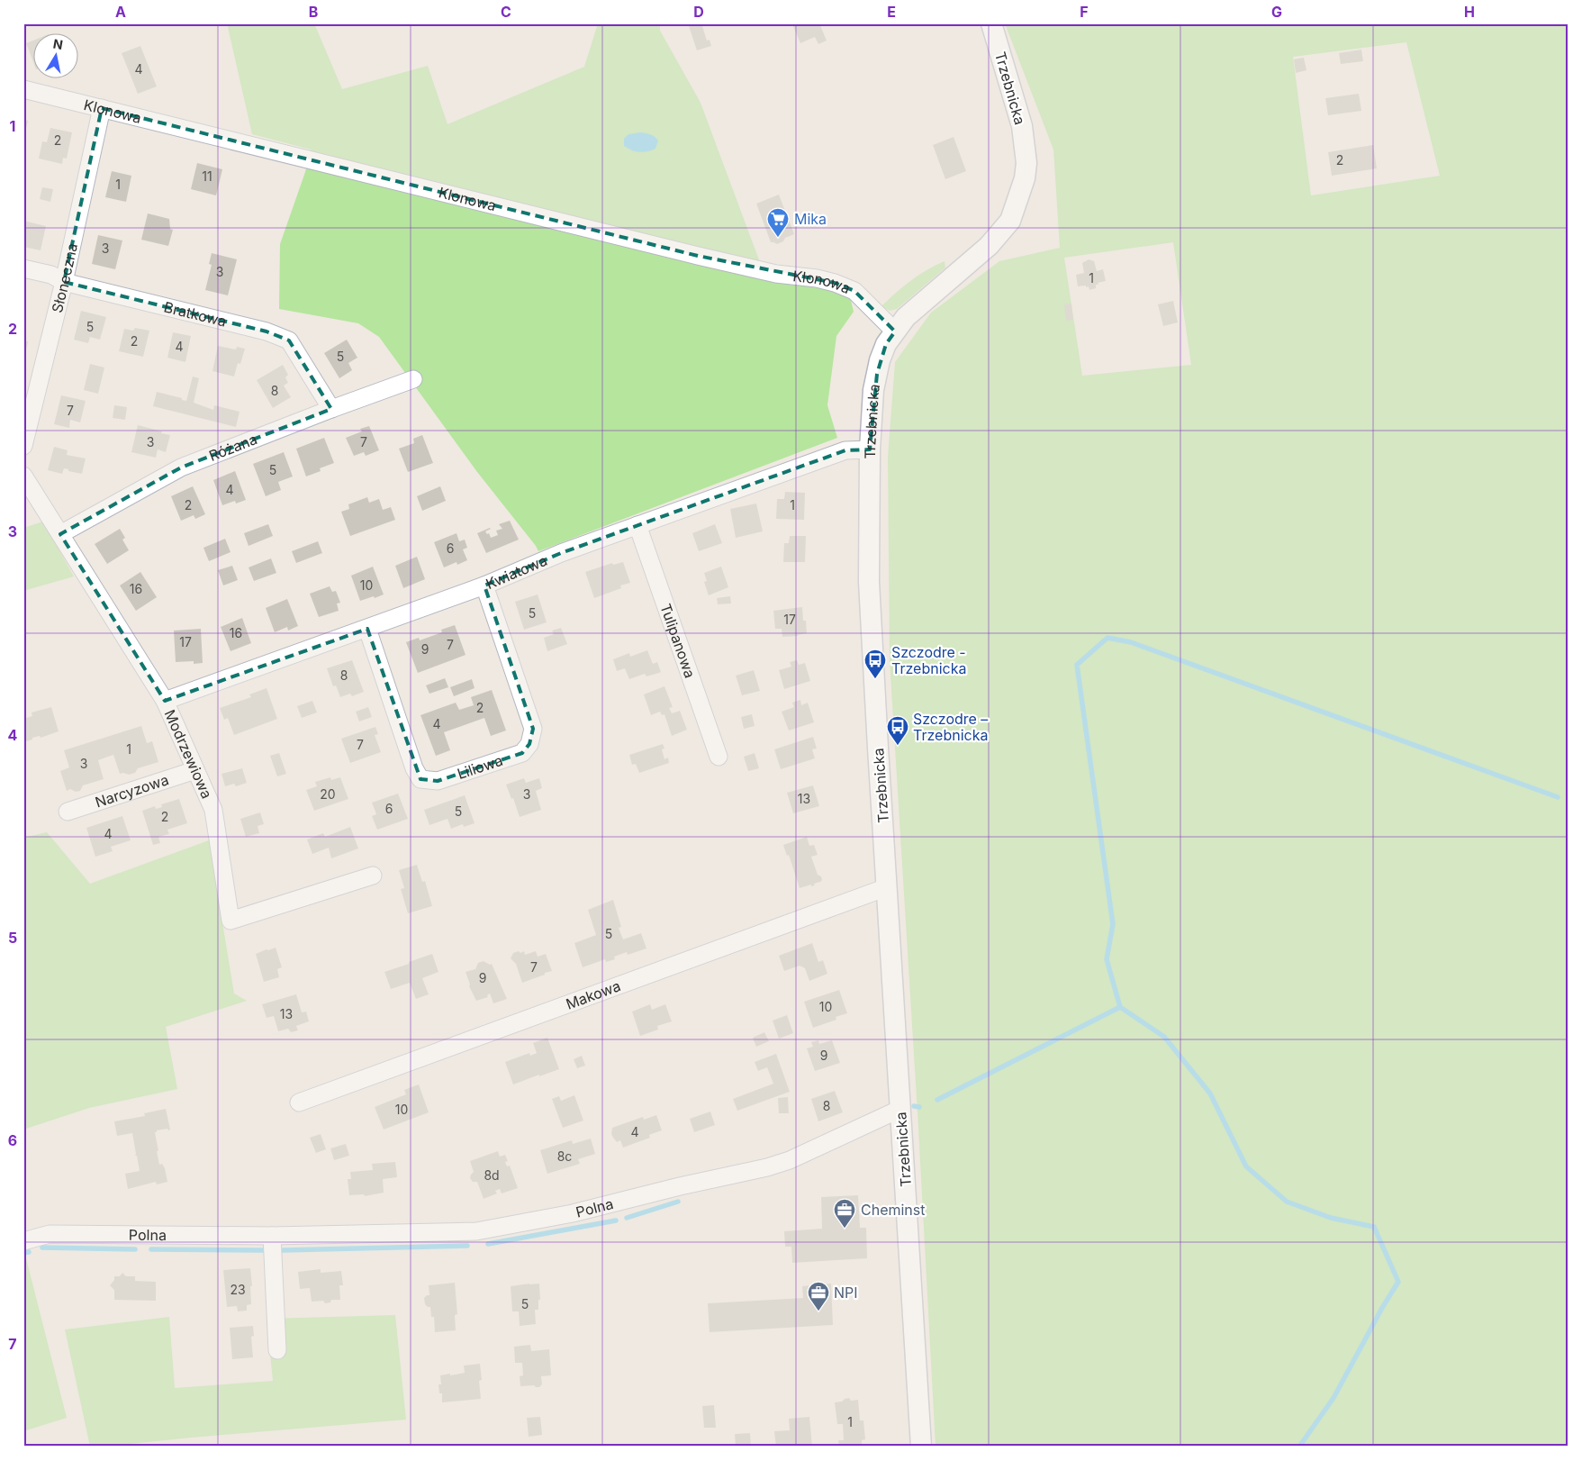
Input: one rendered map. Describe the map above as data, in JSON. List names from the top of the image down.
{
  "streets": {
    "street": [
      "Trzebnicka",
      "Klonowa",
      "Słoneczna",
      "Bratkowa",
      "Różana",
      "Kwiatowa",
      "Tulipanowa",
      "Modrzewiowa",
      "Liliowa",
      "Narcyzowa",
      "Makowa",
      "Polna"
    ]
  },
  "crossings": [
    ["Trzebnicka", "Klonowa"],
    ["Trzebnicka", "Kwiatowa"],
    ["Trzebnicka", "Makowa"],
    ["Trzebnicka", "Polna"],
    ["Klonowa", "Słoneczna"],
    ["Słoneczna", "Bratkowa"],
    ["Bratkowa", "Różana"],
    ["Różana", "Modrzewiowa"],
    ["Kwiatowa", "Tulipanowa"],
    ["Kwiatowa", "Modrzewiowa"],
    ["Kwiatowa", "Liliowa"],
    ["Modrzewiowa", "Narcyzowa"]
  ],
  "places": {
    "supermarket": ["Mika"],
    "bus stop": ["Szczodre - Trzebnicka", "Szczodre – Trzebnicka"],
    "office": ["Cheminst", "NPI"]
  },
  "house_numbers": [
    "4",
    "2",
    "2",
    "11",
    "1",
    "3",
    "3",
    "1",
    "5",
    "2",
    "4",
    "5",
    "8",
    "7",
    "3",
    "7",
    "5",
    "4",
    "2",
    "1",
    "6",
    "10",
    "16",
    "5",
    "17",
    "16",
    "17",
    "7",
    "9",
    "8",
    "2",
    "4",
    "7",
    "1",
    "3",
    "20",
    "3",
    "13",
    "6",
    "5",
    "2",
    "4",
    "5",
    "7",
    "9",
    "10",
    "13",
    "9",
    "8",
    "10",
    "4",
    "8c",
    "8d",
    "23",
    "5",
    "1"
  ],
  "north": "top",
  "grid": {
    "columns": [
      "A",
      "B",
      "C",
      "D",
      "E",
      "F",
      "G",
      "H"
    ],
    "rows": [
      "1",
      "2",
      "3",
      "4",
      "5",
      "6",
      "7"
    ]
  }
}
